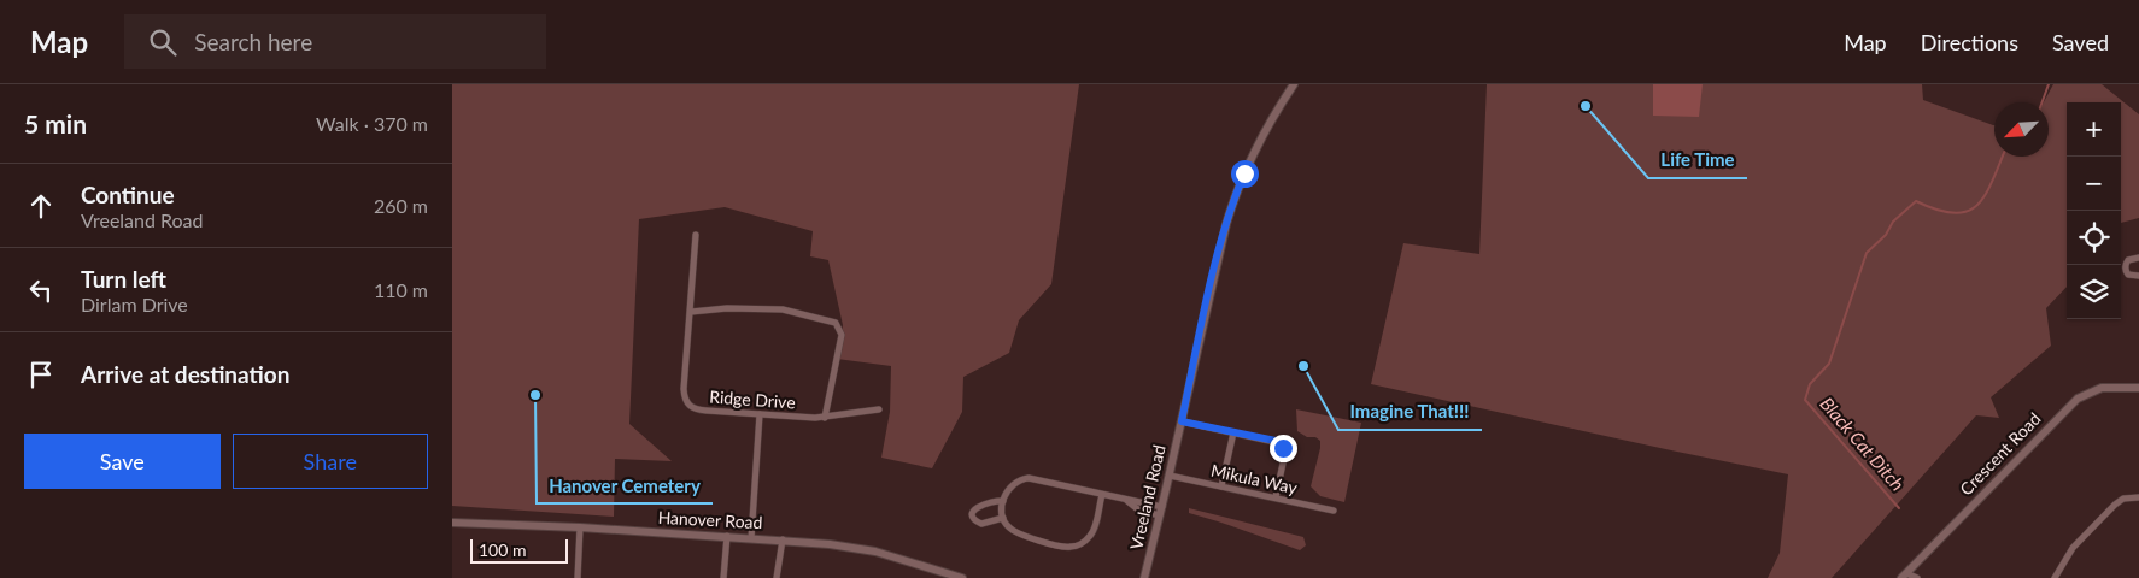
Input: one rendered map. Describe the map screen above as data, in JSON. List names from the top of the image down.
{
  "streets": {
    "street": [
      "Ridge Drive",
      "Crescent Road",
      "Mikula Way",
      "Vreeland Road",
      "Hanover Road"
    ]
  },
  "crossings": [
    ["Mikula Way", "Vreeland Road"]
  ],
  "water": ["Black Cat Ditch"],
  "places": ["Life Time", "Imagine That!!!", "Hanover Cemetery"],
  "scale_bar": "100 m",
  "north": "bottom left",
  "page": {
    "header": "Map",
    "search": "Search here",
    "nav": ["Map", "Directions", "Saved"],
    "heading": ["5 min", "Walk · 370 m"],
    "map_buttons": ["+", "−"],
    "list": [
      ["Continue", "Vreeland Road", "260 m"],
      ["Turn left", "Dirlam Drive", "110 m"],
      "Arrive at destination"
    ],
    "buttons": ["Save", "Share"],
    "scale": "100 m"
  }
}
